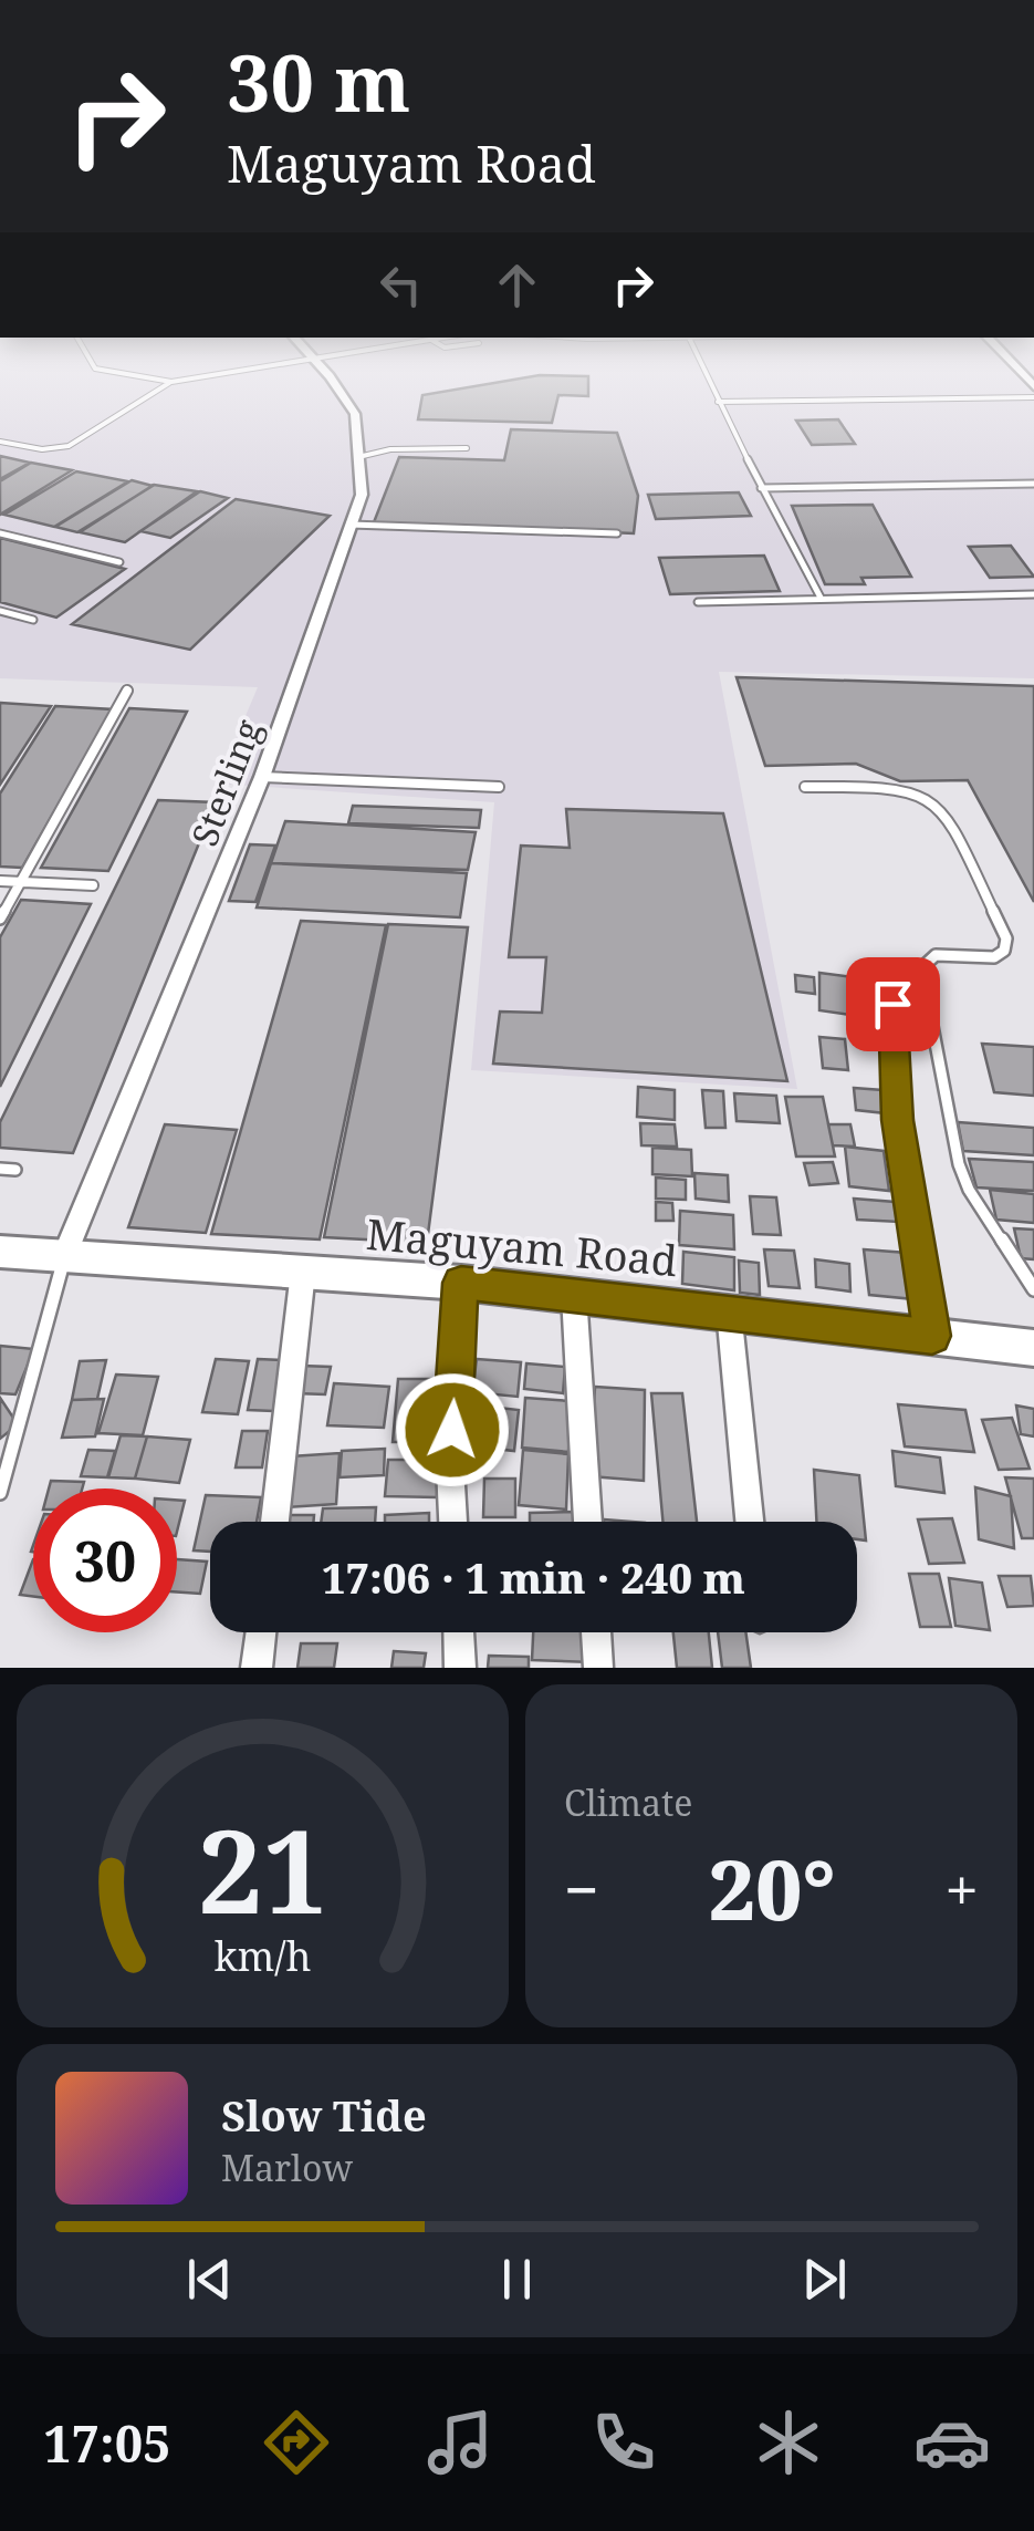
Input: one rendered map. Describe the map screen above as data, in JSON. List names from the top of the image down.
{
  "streets": {
    "main road": ["Maguyam Road"],
    "street": ["Sterling"]
  },
  "crossings": [
    ["Sterling", "Maguyam Road"]
  ],
  "page": {
    "turn": ["30 m", "Maguyam Road"],
    "limit": "30",
    "trip": "17:06 · 1 min · 240 m",
    "tile": "Climate",
    "heat": ["−", "20°", "+"],
    "song": ["Slow Tide", "Marlow"],
    "tabs": "17:05",
    "gauge": ["21", "km/h"]
  }
}
